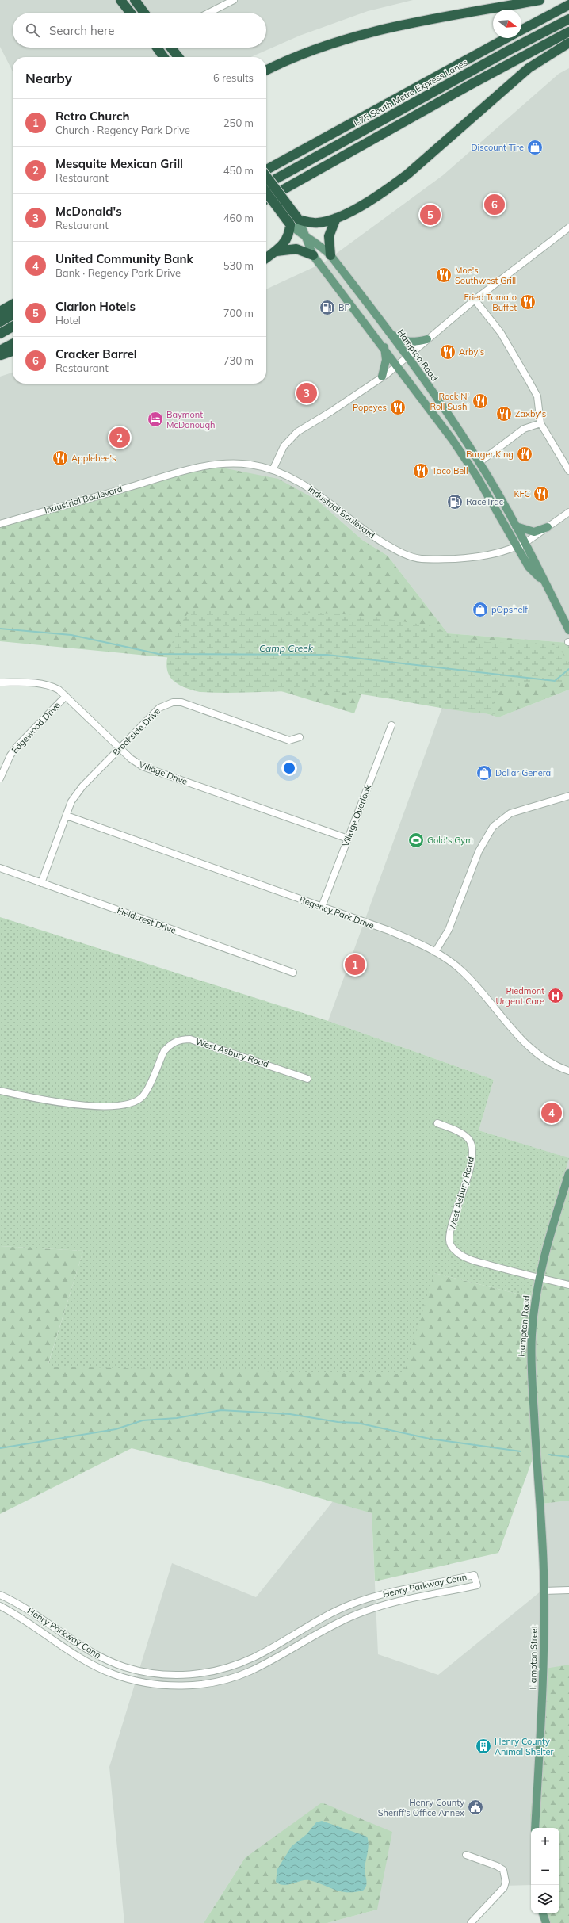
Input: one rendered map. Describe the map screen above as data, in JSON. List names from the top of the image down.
{
  "streets": {
    "highway": ["I-75 South Metro Express Lanes", "Hampton Road"],
    "main road": ["Hampton Street"],
    "street": [
      "Industrial Boulevard",
      "Edgewood Drive",
      "Brookside Drive",
      "Village Drive",
      "Village Overlook",
      "Regency Park Drive",
      "Fieldcrest Drive",
      "West Asbury Road",
      "Henry Parkway Conn"
    ]
  },
  "crossings": [
    ["Hampton Road", "Industrial Boulevard"],
    ["Hampton Road", "West Asbury Road"],
    ["Hampton Road", "Hampton Street"],
    ["Edgewood Drive", "Village Drive"],
    ["Brookside Drive", "Village Drive"],
    ["Brookside Drive", "Regency Park Drive"],
    ["Brookside Drive", "Fieldcrest Drive"],
    ["Village Drive", "Village Overlook"],
    ["Village Overlook", "Regency Park Drive"]
  ],
  "water": ["Camp Creek"],
  "places": {
    "shop": ["Discount Tire", "pOpshelf", "Dollar General"],
    "restaurant": [
      "Moe's Southwest Grill",
      "Fried Tomato Buffet",
      "Arby's",
      "Rock N' Roll Sushi",
      "Popeyes",
      "Zaxby's",
      "Burger King",
      "Applebee's",
      "Taco Bell",
      "KFC"
    ],
    "fuel station": ["BP", "RaceTrac"],
    "hotel": ["Baymont McDonough"],
    "sports": ["Gold's Gym"],
    "hospital": ["Piedmont Urgent Care"],
    "building": ["Henry County Animal Shelter"],
    "public building": ["Henry County Sheriff's Office Annex"]
  },
  "north": "right",
  "page": {
    "search": "Search here",
    "heading": ["Nearby", "6 results"],
    "list": [
      {
        "mark": "1",
        "name": "Retro Church",
        "note": "Church · Regency Park Drive",
        "value": "250 m"
      },
      {
        "mark": "2",
        "name": "Mesquite Mexican Grill",
        "note": "Restaurant",
        "value": "450 m"
      },
      {
        "mark": "3",
        "name": "McDonald's",
        "note": "Restaurant",
        "value": "460 m"
      },
      {
        "mark": "4",
        "name": "United Community Bank",
        "note": "Bank · Regency Park Drive",
        "value": "530 m"
      },
      {
        "mark": "5",
        "name": "Clarion Hotels",
        "note": "Hotel",
        "value": "700 m"
      },
      {
        "mark": "6",
        "name": "Cracker Barrel",
        "note": "Restaurant",
        "value": "730 m"
      }
    ],
    "pins": [
      "6",
      "5",
      "3",
      "2",
      "1",
      "4"
    ],
    "map_buttons": ["+", "−"]
  }
}
